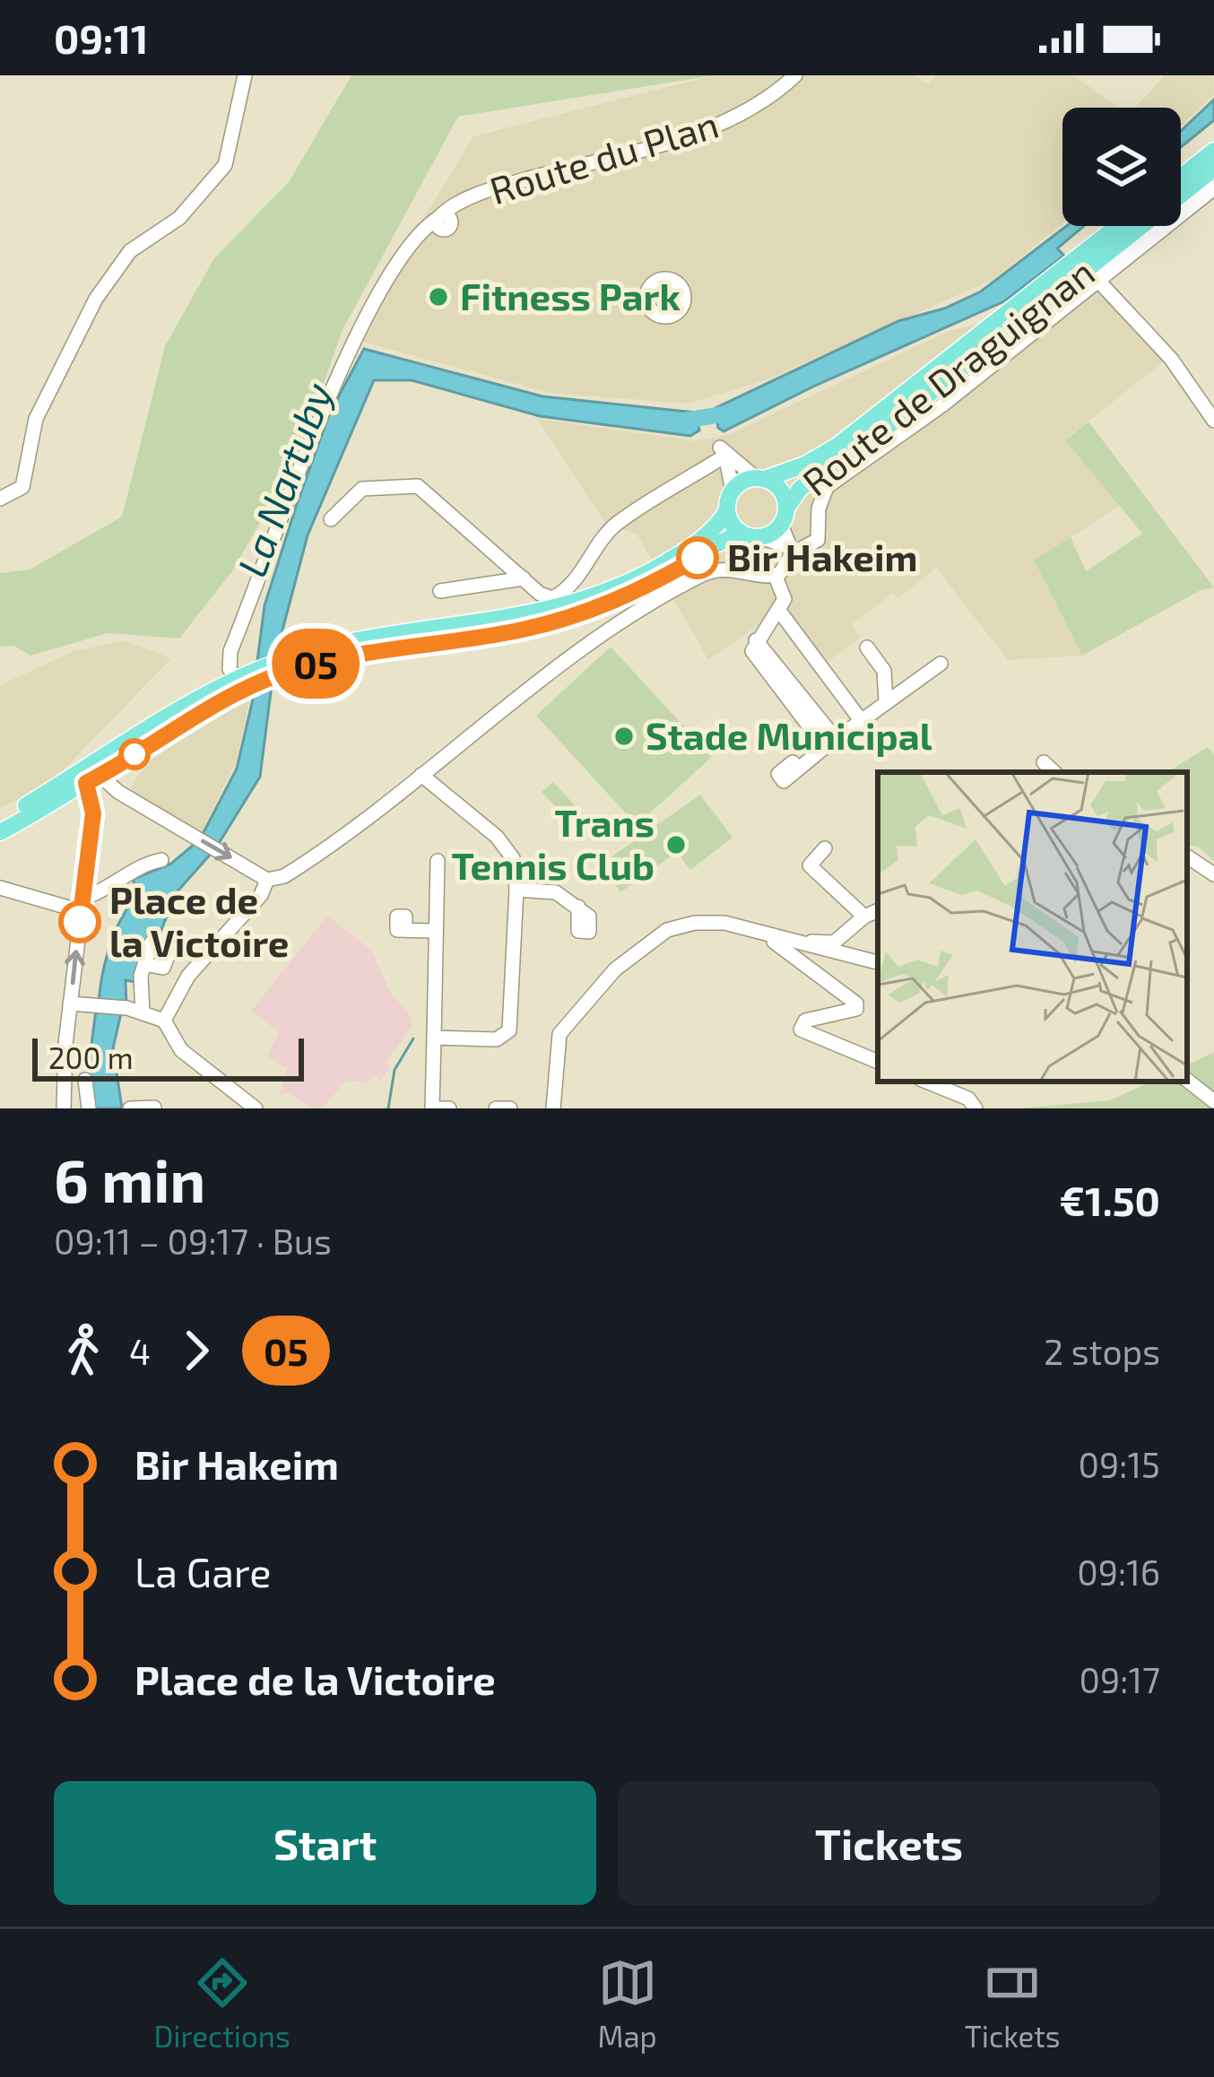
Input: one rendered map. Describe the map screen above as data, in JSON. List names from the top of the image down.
{
  "streets": {
    "main road": ["Route de Draguignan"],
    "street": ["Route du Plan"]
  },
  "water": ["La Nartuby"],
  "places": [
    "Fitness Park",
    "Bir Hakeim",
    "Stade Municipal",
    "Trans Tennis Club",
    "Place de la Victoire"
  ],
  "lines": ["bus line 05"],
  "scale_bar": "200 m",
  "page": {
    "status": "09:11",
    "on_map": "05",
    "scale": "200 m",
    "heading": ["6 min", "09:11 – 09:17 · Bus", "€1.50"],
    "legs": ["4", "05", "2 stops"],
    "list": [
      {
        "name": "Bir Hakeim",
        "value": "09:15"
      },
      {
        "name": "La Gare",
        "value": "09:16"
      },
      {
        "name": "Place de la Victoire",
        "value": "09:17"
      }
    ],
    "buttons": ["Start", "Tickets"],
    "tabs": ["Directions", "Map", "Tickets"]
  }
}
